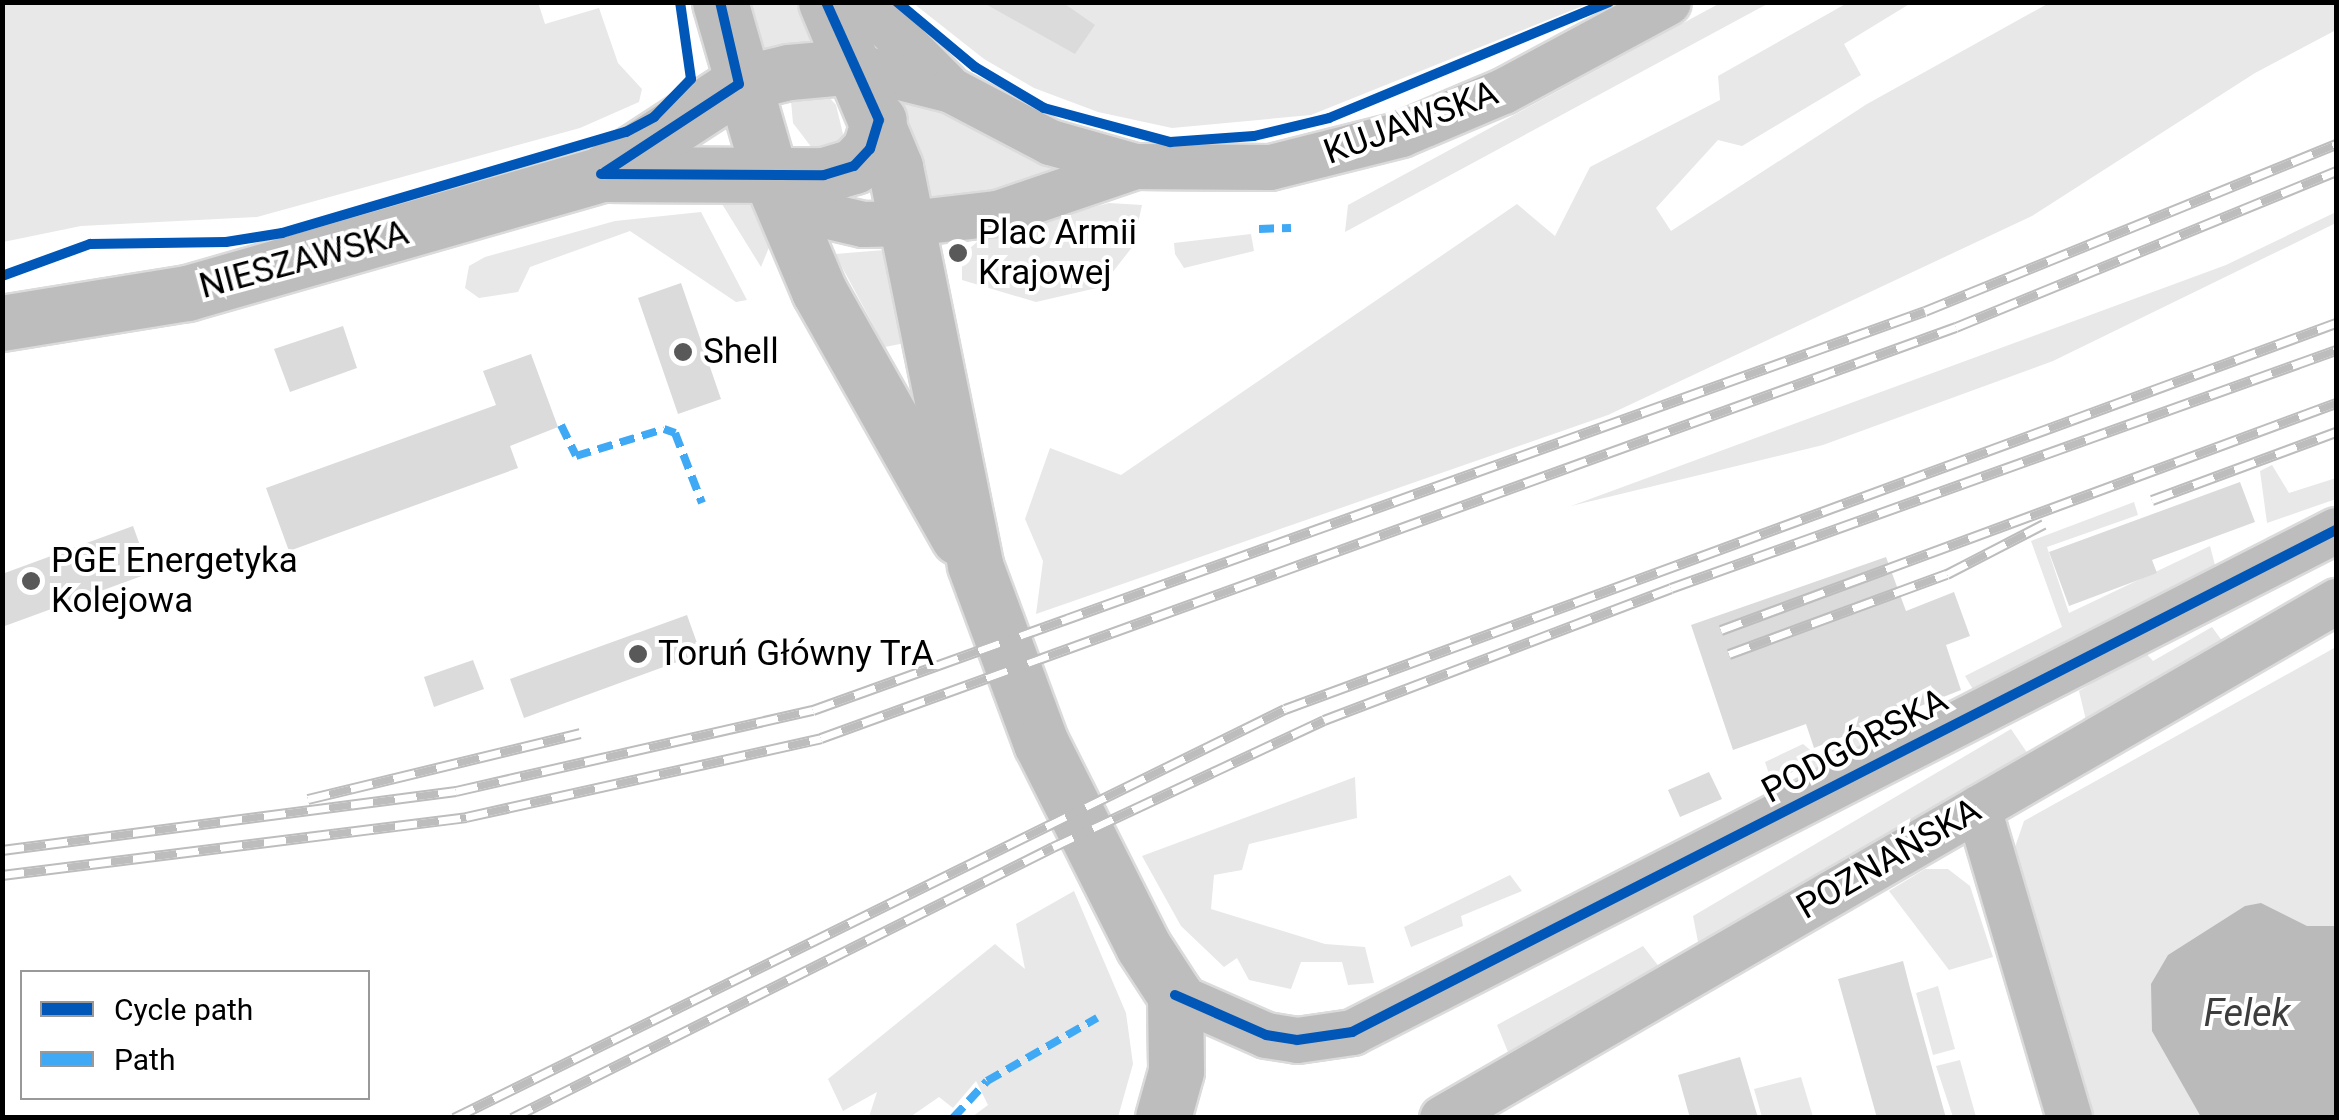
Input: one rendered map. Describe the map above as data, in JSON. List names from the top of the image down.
{
  "streets": {
    "main road": ["NIESZAWSKA"],
    "street": ["KUJAWSKA", "PODGÓRSKA", "POZNAŃSKA"]
  },
  "water": ["Felek"],
  "places": [
    "Plac Armii Krajowej",
    "Shell",
    "PGE Energetyka Kolejowa",
    "Toruń Główny TrA"
  ],
  "legend": ["Cycle path", "Path"]
}
